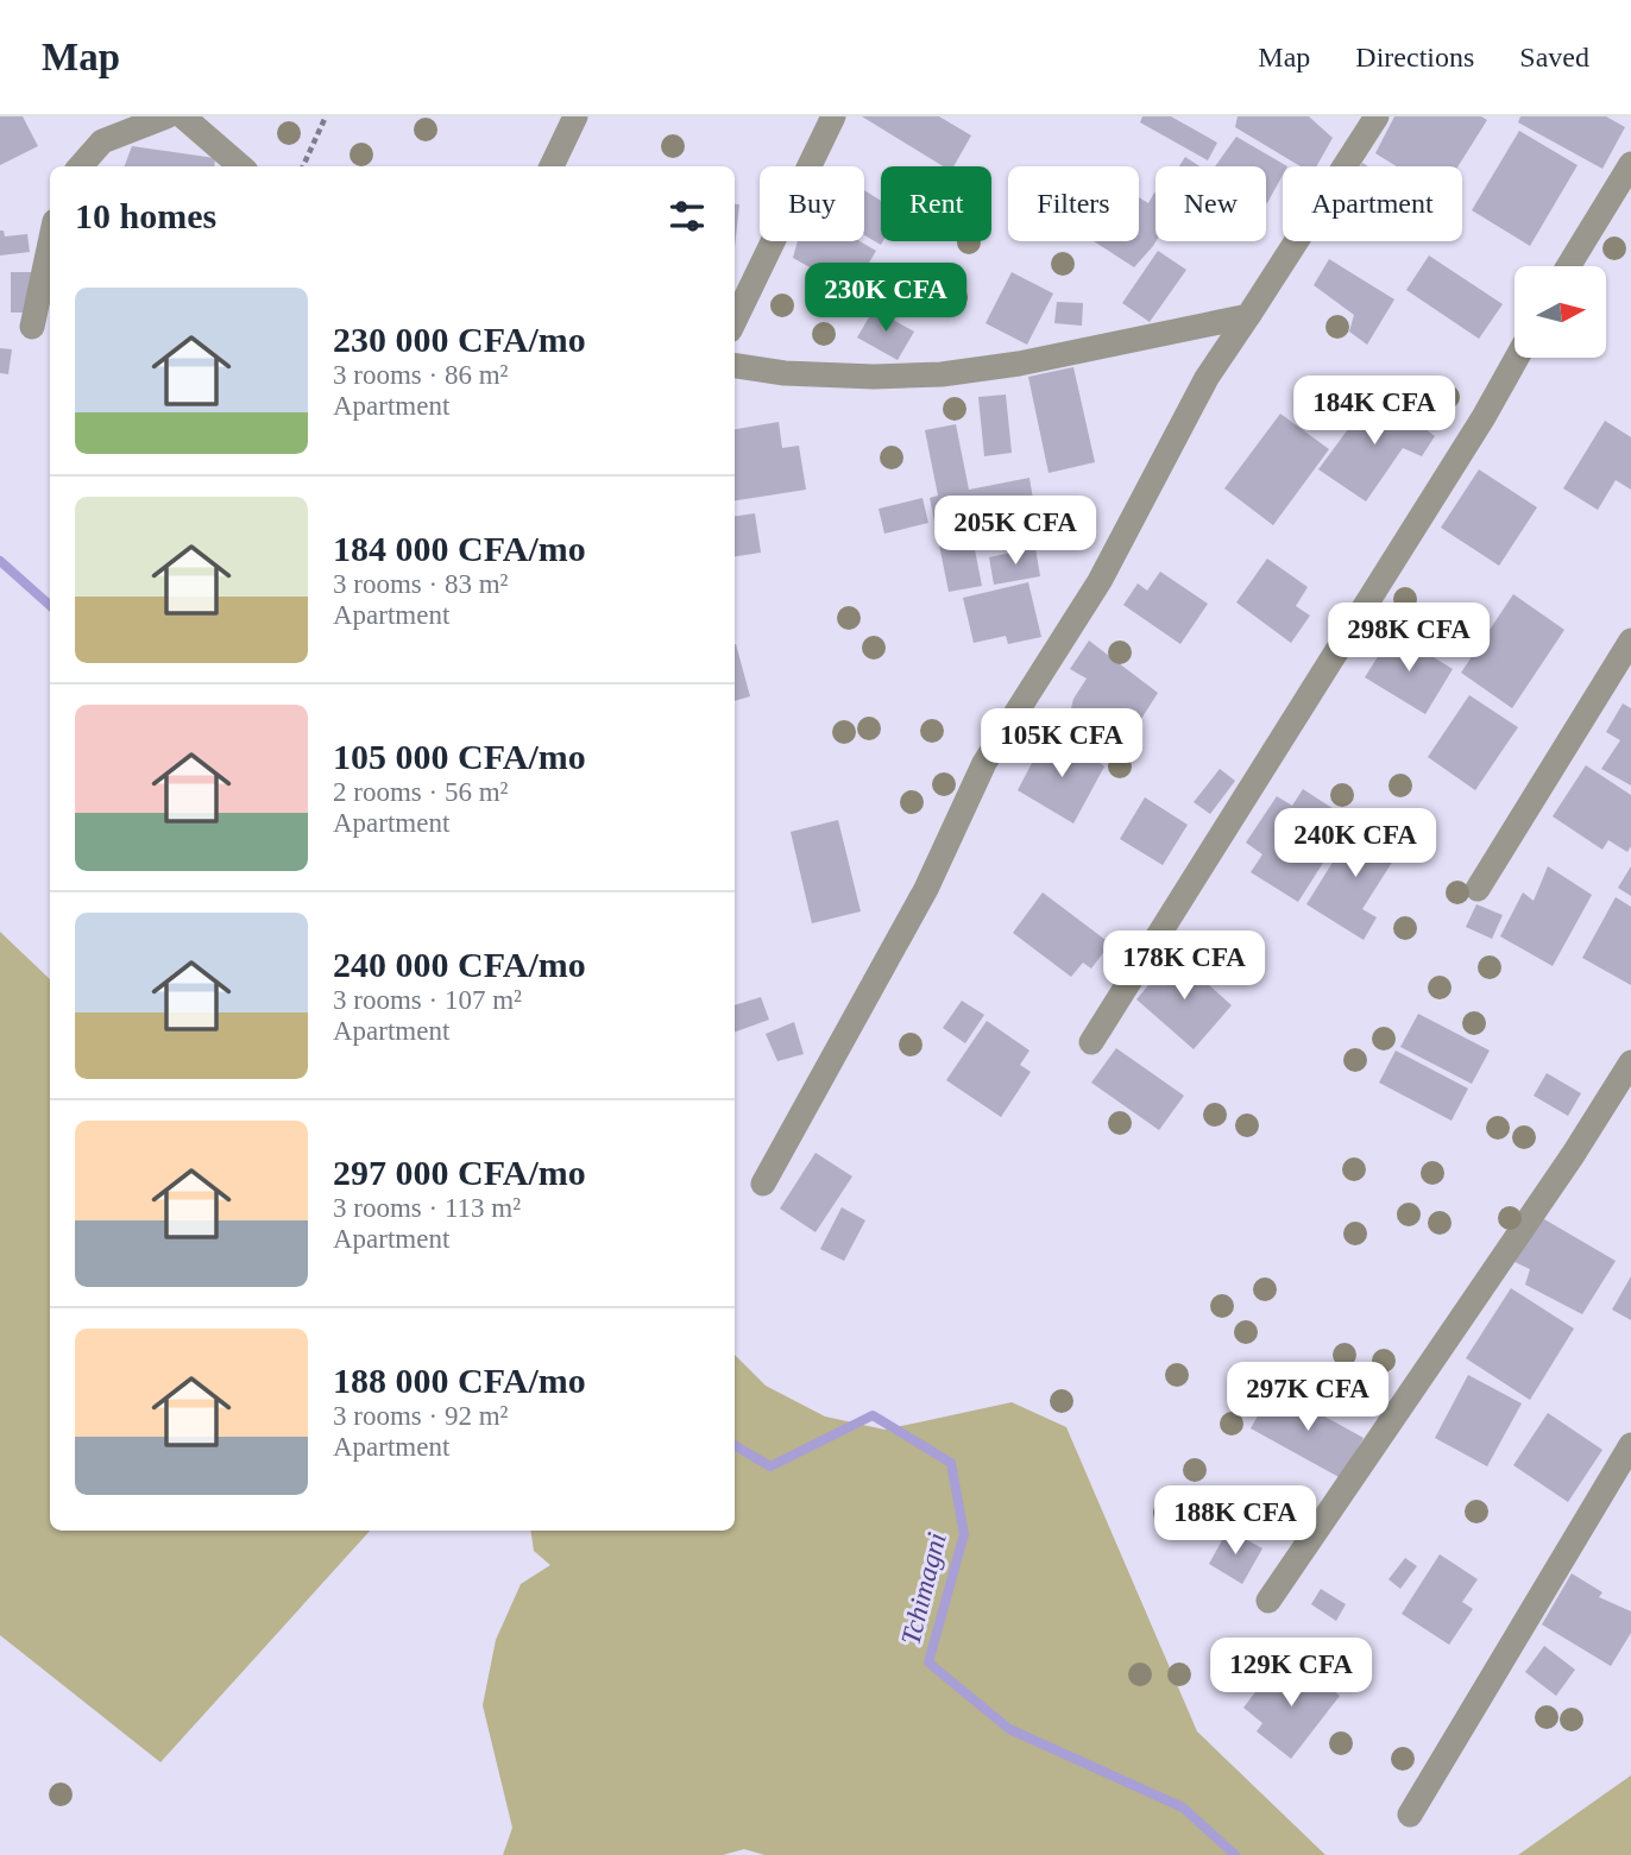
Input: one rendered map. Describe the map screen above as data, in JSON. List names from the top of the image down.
{
  "water": ["Tchimagni"],
  "north": "right",
  "page": {
    "header": "Map",
    "nav": ["Map", "Directions", "Saved"],
    "chip": [
      "Buy",
      "Rent",
      "Filters",
      "New",
      "Apartment"
    ],
    "heading": "10 homes",
    "price": [
      "230K CFA",
      "184K CFA",
      "205K CFA",
      "298K CFA",
      "105K CFA",
      "240K CFA",
      "178K CFA",
      "297K CFA",
      "188K CFA",
      "129K CFA"
    ],
    "list": [
      {
        "name": "230 000 CFA/mo",
        "note": "3 rooms · 86 m² · Apartment"
      },
      {
        "name": "184 000 CFA/mo",
        "note": "3 rooms · 83 m² · Apartment"
      },
      {
        "name": "105 000 CFA/mo",
        "note": "2 rooms · 56 m² · Apartment"
      },
      {
        "name": "240 000 CFA/mo",
        "note": "3 rooms · 107 m² · Apartment"
      },
      {
        "name": "297 000 CFA/mo",
        "note": "3 rooms · 113 m² · Apartment"
      },
      {
        "name": "188 000 CFA/mo",
        "note": "3 rooms · 92 m² · Apartment"
      }
    ]
  }
}
